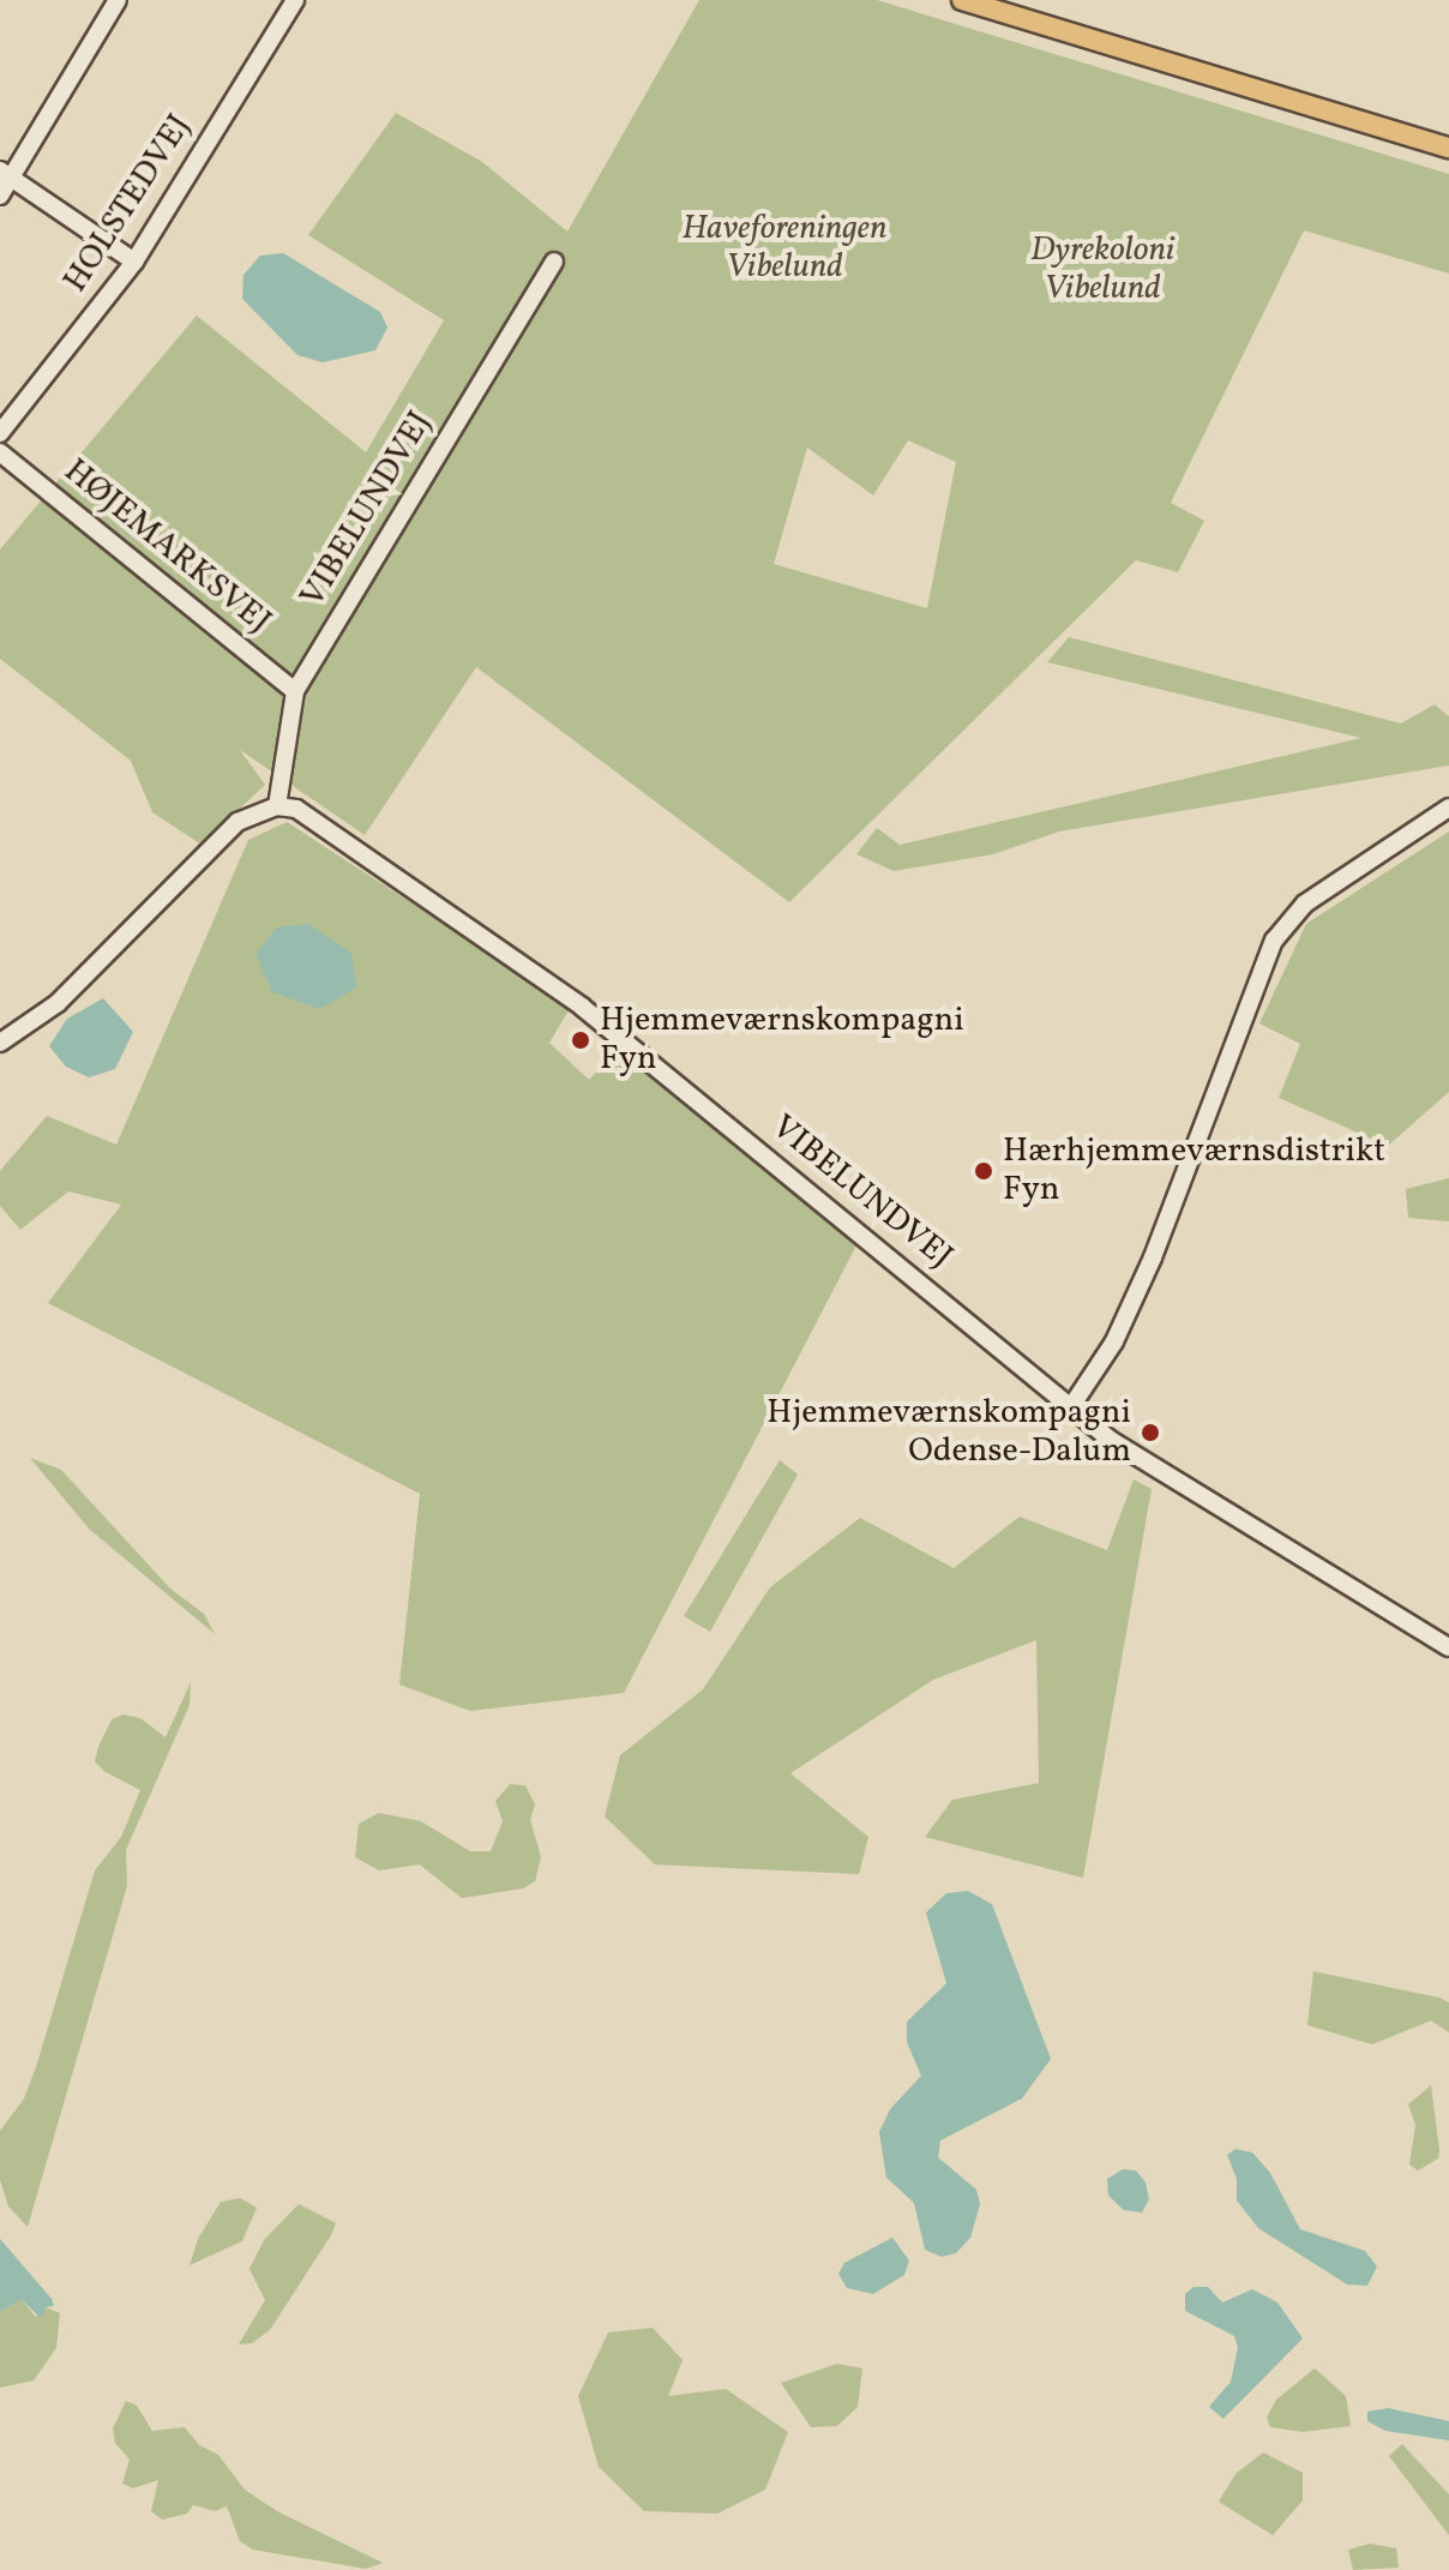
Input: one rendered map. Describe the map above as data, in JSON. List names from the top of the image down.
{
  "streets": {
    "street": ["HOLSTEDVEJ", "VIBELUNDVEJ", "HØJEMARKSVEJ"]
  },
  "crossings": [
    ["VIBELUNDVEJ", "HØJEMARKSVEJ"]
  ],
  "parks": ["Haveforeningen Vibelund", "Dyrekoloni Vibelund"],
  "places": ["Hjemmeværnskompagni Fyn", "Hærhjemmeværnsdistrikt Fyn", "Hjemmeværnskompagni Odense-Dalum"]
}
